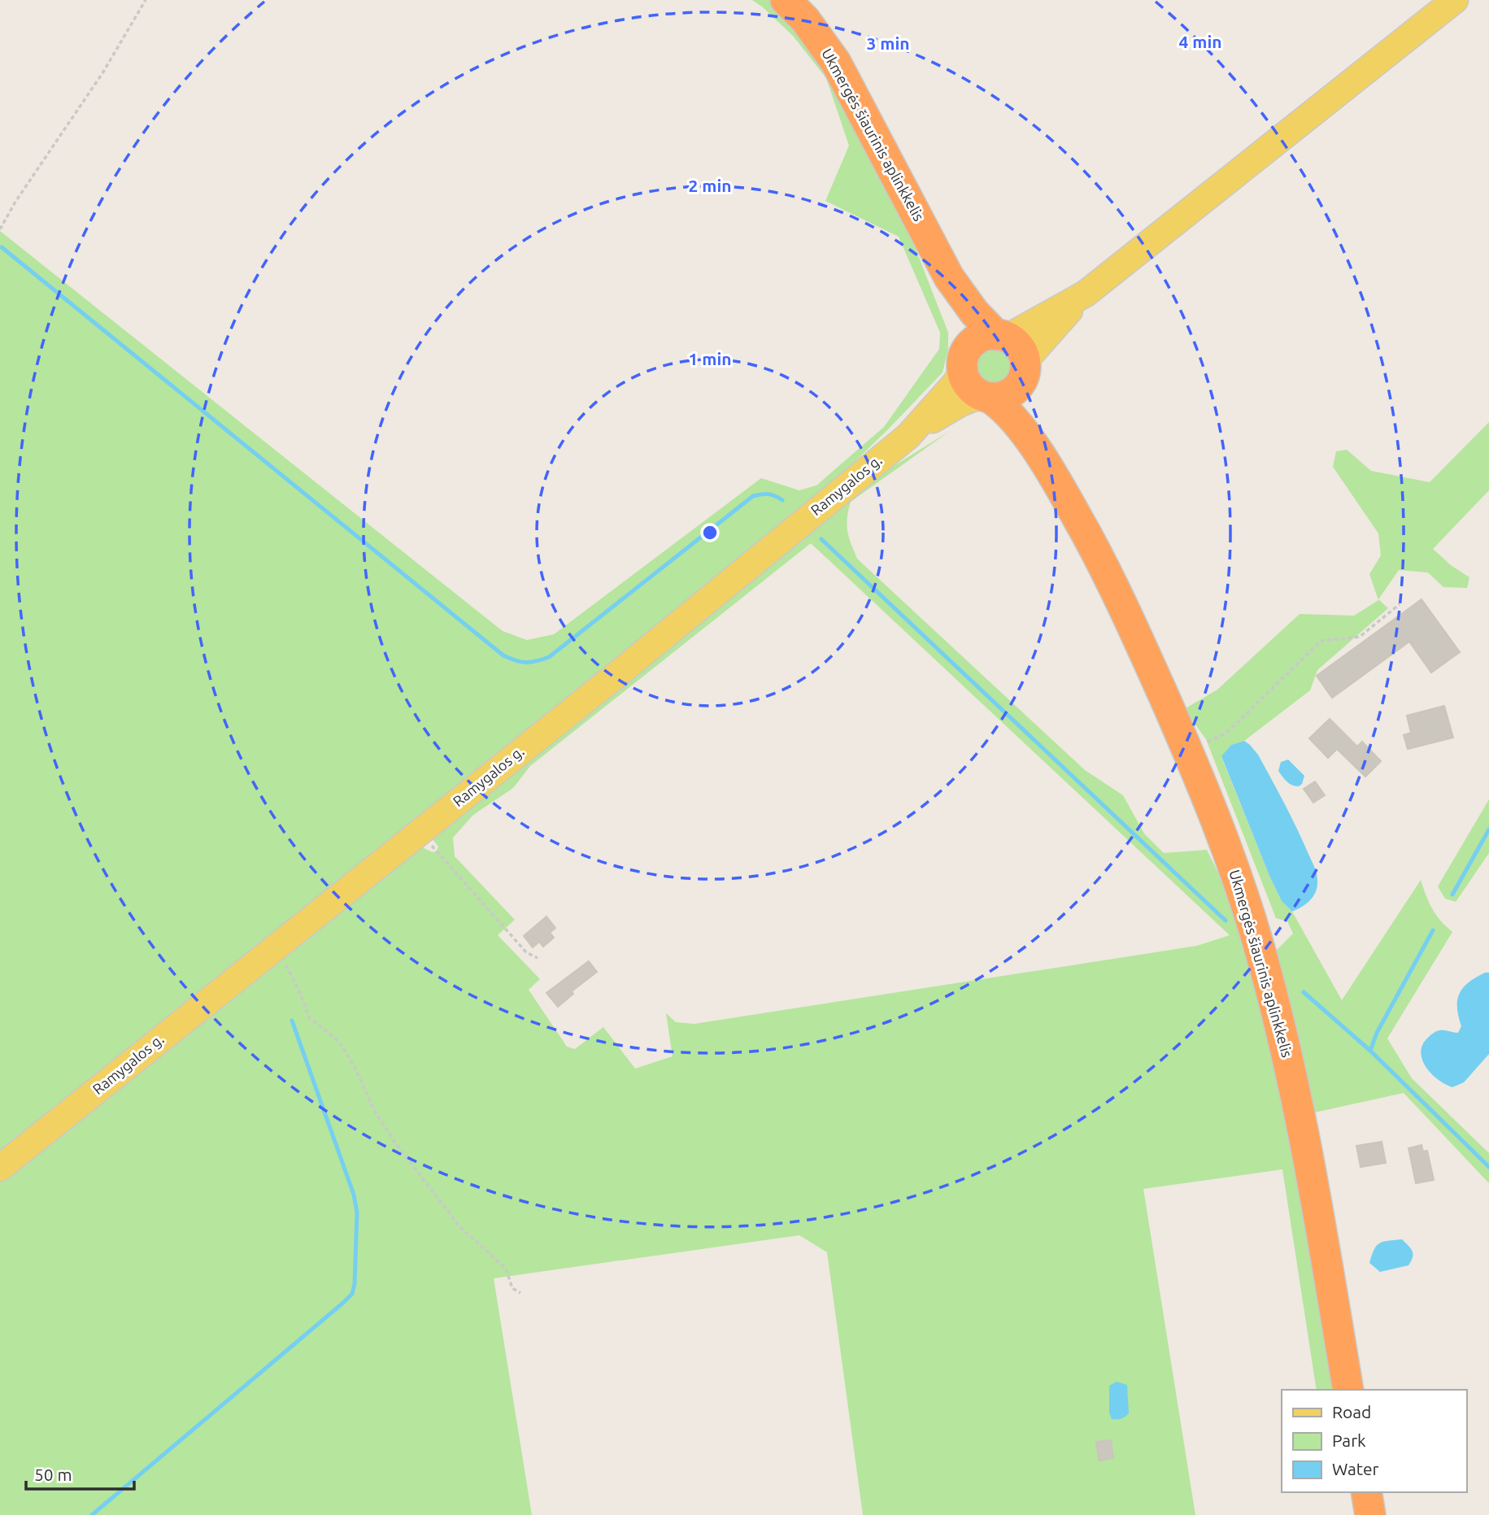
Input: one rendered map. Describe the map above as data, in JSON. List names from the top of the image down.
{
  "streets": {
    "highway": ["Ukmergės šiaurinis aplinkkelis"],
    "main road": ["Ramygalos g."]
  },
  "crossings": [
    ["Ukmergės šiaurinis aplinkkelis", "Ramygalos g."]
  ],
  "legend": ["Road", "Park", "Water"],
  "scale_bar": "50 m",
  "rings": [
    "4 min",
    "3 min",
    "2 min",
    "1 min"
  ]
}
